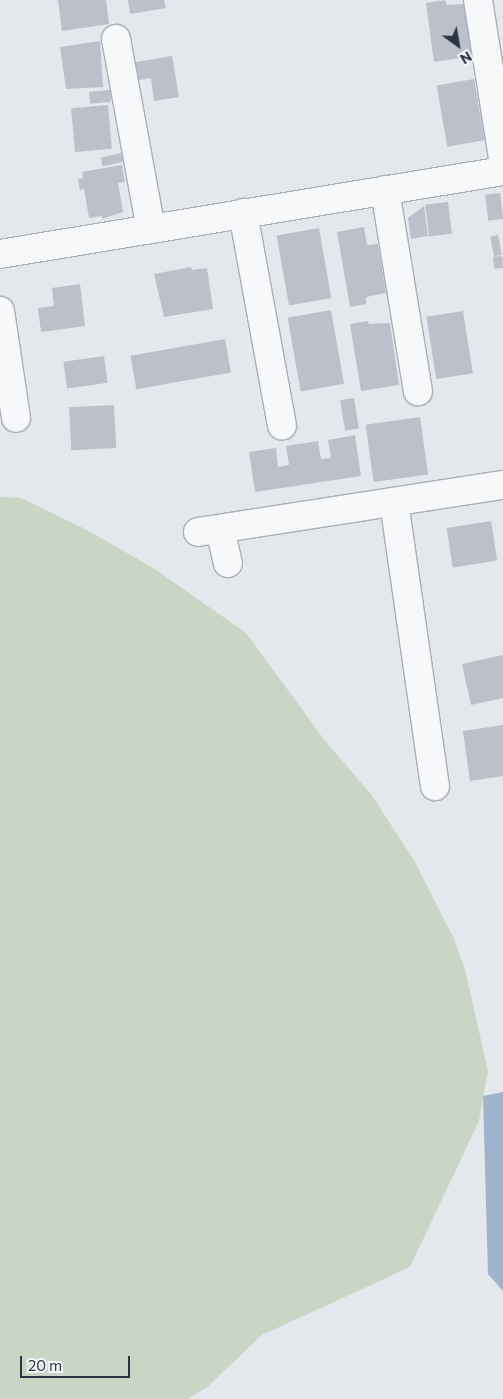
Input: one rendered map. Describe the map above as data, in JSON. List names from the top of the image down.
{
  "scale_bar": "20 m",
  "north": "bottom right"
}
